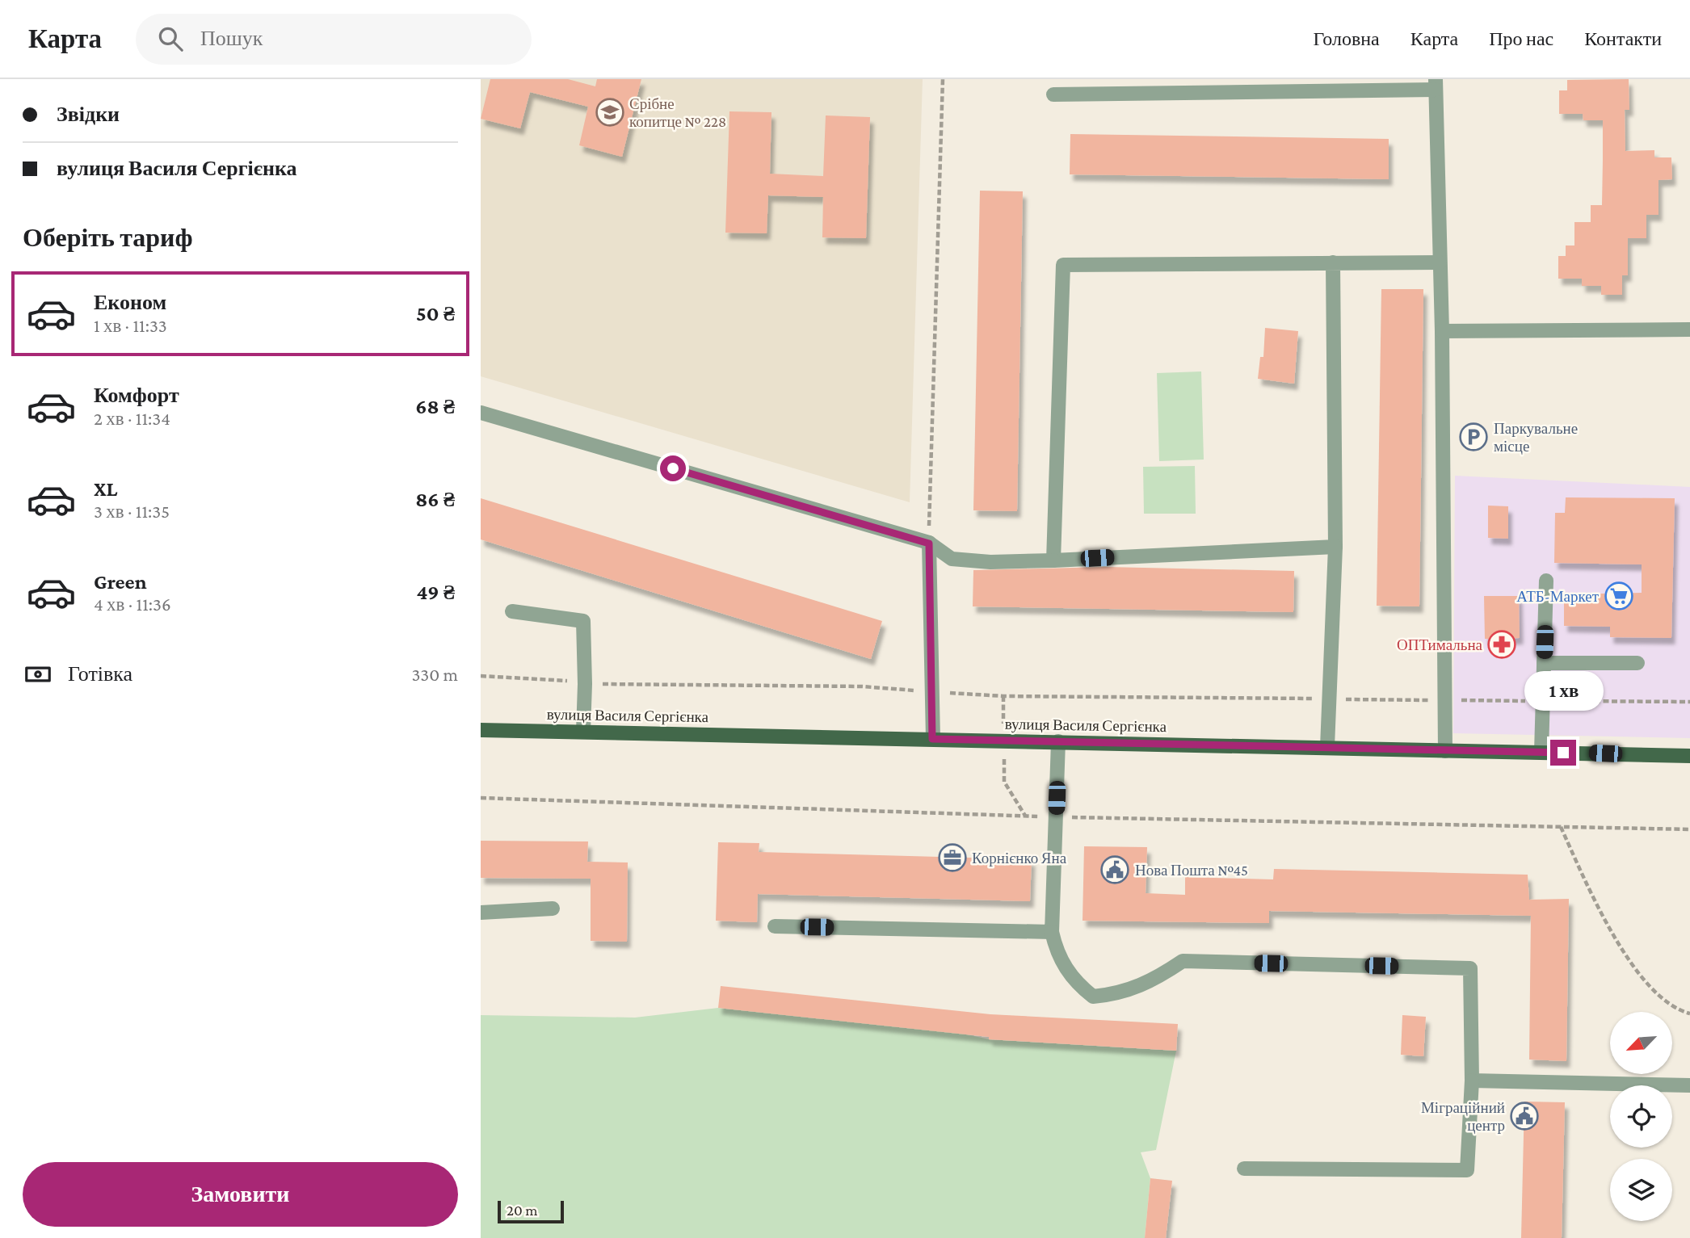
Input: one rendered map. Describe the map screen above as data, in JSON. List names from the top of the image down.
{
  "streets": {
    "main road": ["вулиця Василя Сергієнка"]
  },
  "places": {
    "school or university": ["Срібне копитце № 228"],
    "parking": ["Паркувальне місце"],
    "supermarket": ["АТБ-Маркет"],
    "pharmacy": ["ОПТимальна"],
    "office": ["Корнієнко Яна"],
    "public building": ["Нова Пошта №45", "Міграційний центр"]
  },
  "scale_bar": "20 m",
  "north": "bottom left",
  "page": {
    "header": "Карта",
    "search": "Пошук",
    "nav": [
      "Головна",
      "Карта",
      "Про нас",
      "Контакти"
    ],
    "banner": ["Звідки", "вулиця Василя Сергієнка"],
    "heading": "Оберіть тариф",
    "list": [
      {
        "name": "Економ",
        "note": "1 хв · 11:33",
        "value": "50 ₴"
      },
      {
        "name": "Комфорт",
        "note": "2 хв · 11:34",
        "value": "68 ₴"
      },
      {
        "name": "XL",
        "note": "3 хв · 11:35",
        "value": "86 ₴"
      },
      {
        "name": "Green",
        "note": "4 хв · 11:36",
        "value": "49 ₴"
      }
    ],
    "pay": ["Готівка", "330 m"],
    "bubble": "1 хв",
    "buttons": "Замовити",
    "scale": "20 m"
  }
}
